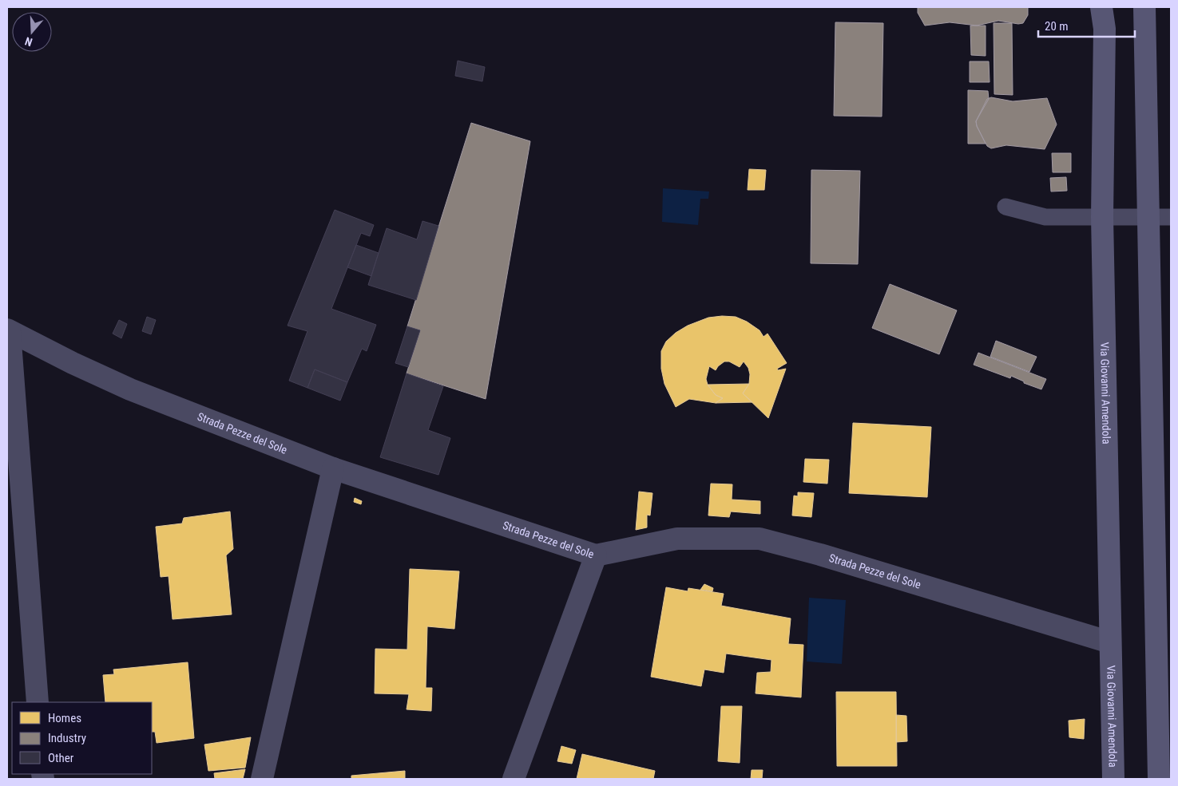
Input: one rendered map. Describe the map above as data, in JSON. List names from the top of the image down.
{
  "streets": {
    "main road": ["Via Giovanni Amendola"],
    "street": ["Strada Pezze del Sole"]
  },
  "crossings": [
    ["Via Giovanni Amendola", "Strada Pezze del Sole"]
  ],
  "legend": ["Homes", "Industry", "Other"],
  "scale_bar": "20 m",
  "north": "bottom"
}
